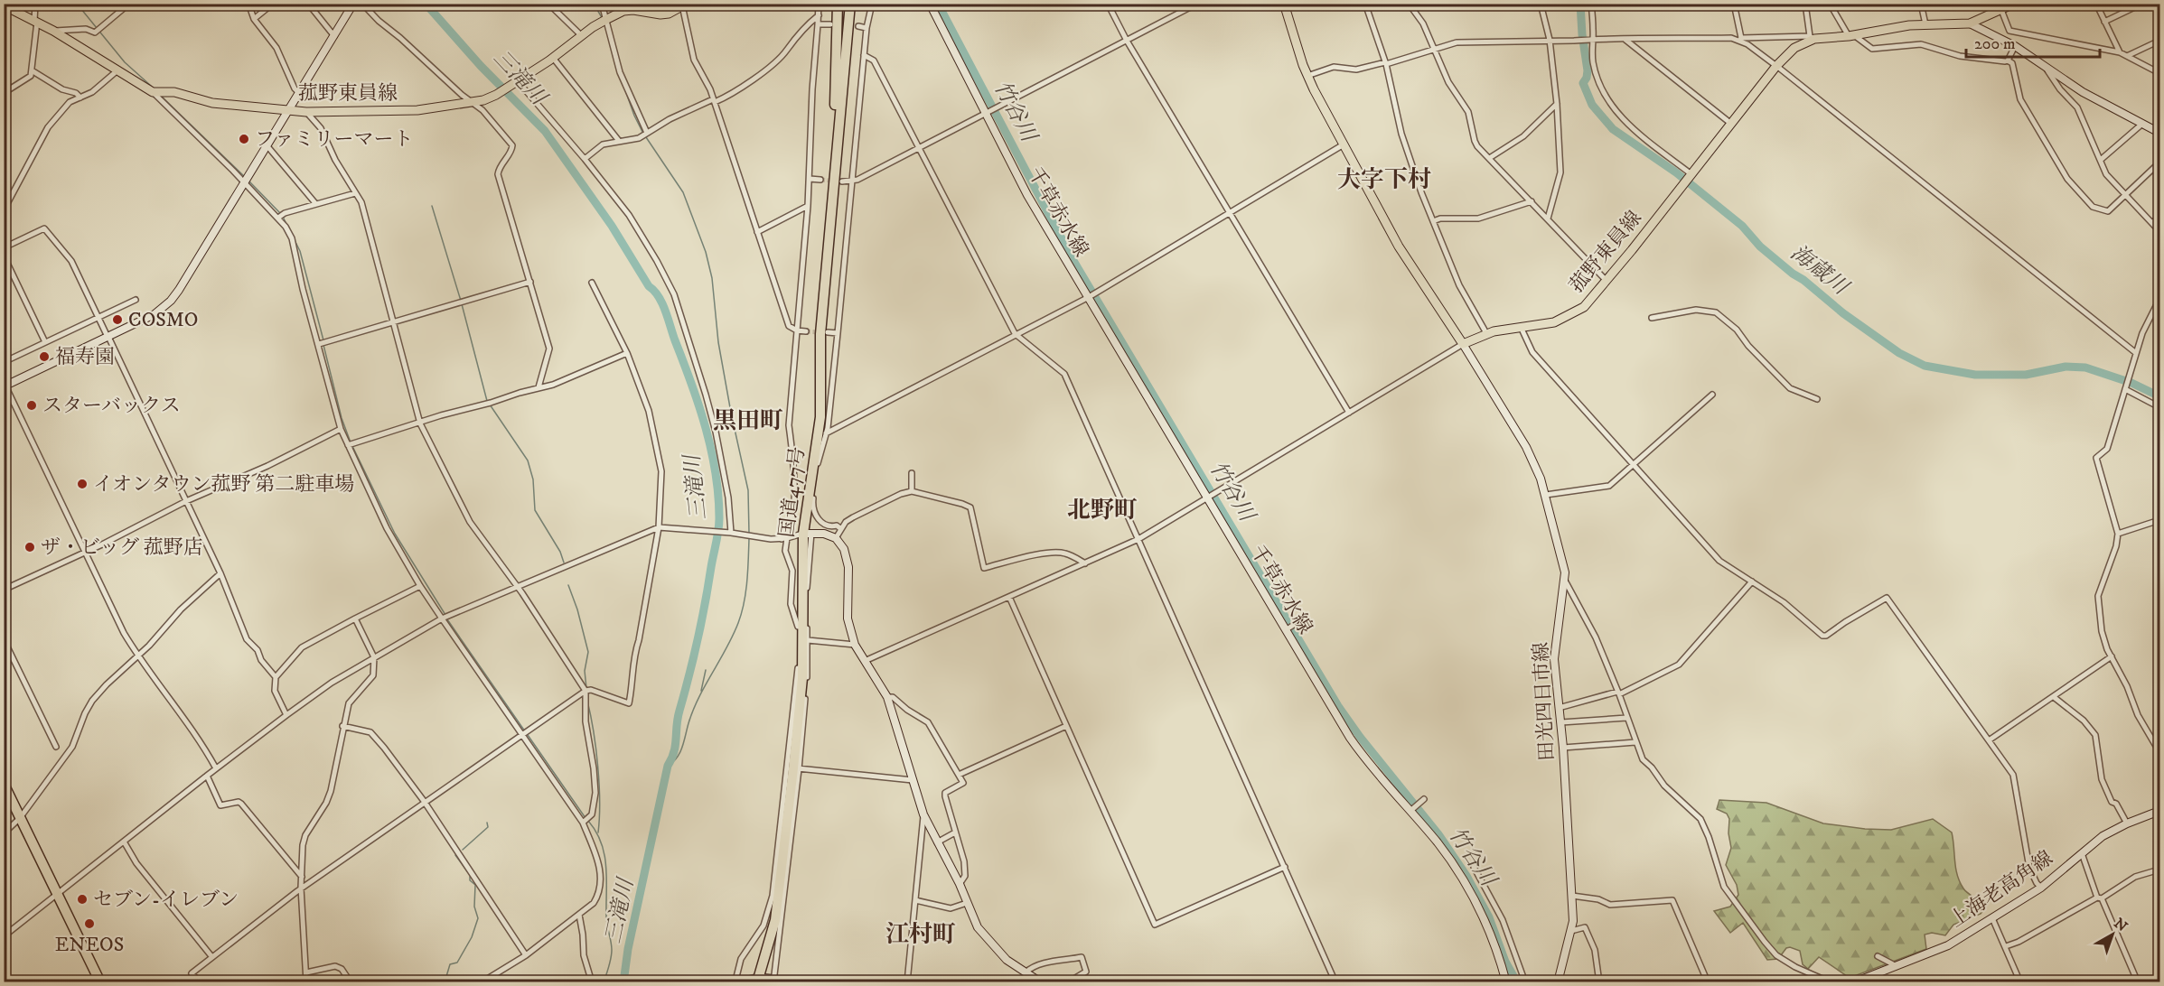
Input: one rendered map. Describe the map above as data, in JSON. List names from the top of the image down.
{
  "streets": {
    "highway": ["国道477号"],
    "main road": [
      "菰野東員線",
      "千草赤水線",
      "田光四日市線",
      "上海老高角線"
    ]
  },
  "crossings": [
    ["菰野東員線", "田光四日市線"]
  ],
  "districts": [
    "大字下村",
    "黒田町",
    "北野町",
    "江村町"
  ],
  "water": ["三滝川", "竹谷川", "海蔵川"],
  "places": [
    "ファミリーマート",
    "COSMO",
    "福寿園",
    "スターバックス",
    "イオンタウン菰野 第二駐車場",
    "ザ・ビッグ 菰野店",
    "セブン-イレブン",
    "ENEOS"
  ],
  "scale_bar": "200 m",
  "north": "top right"
}
